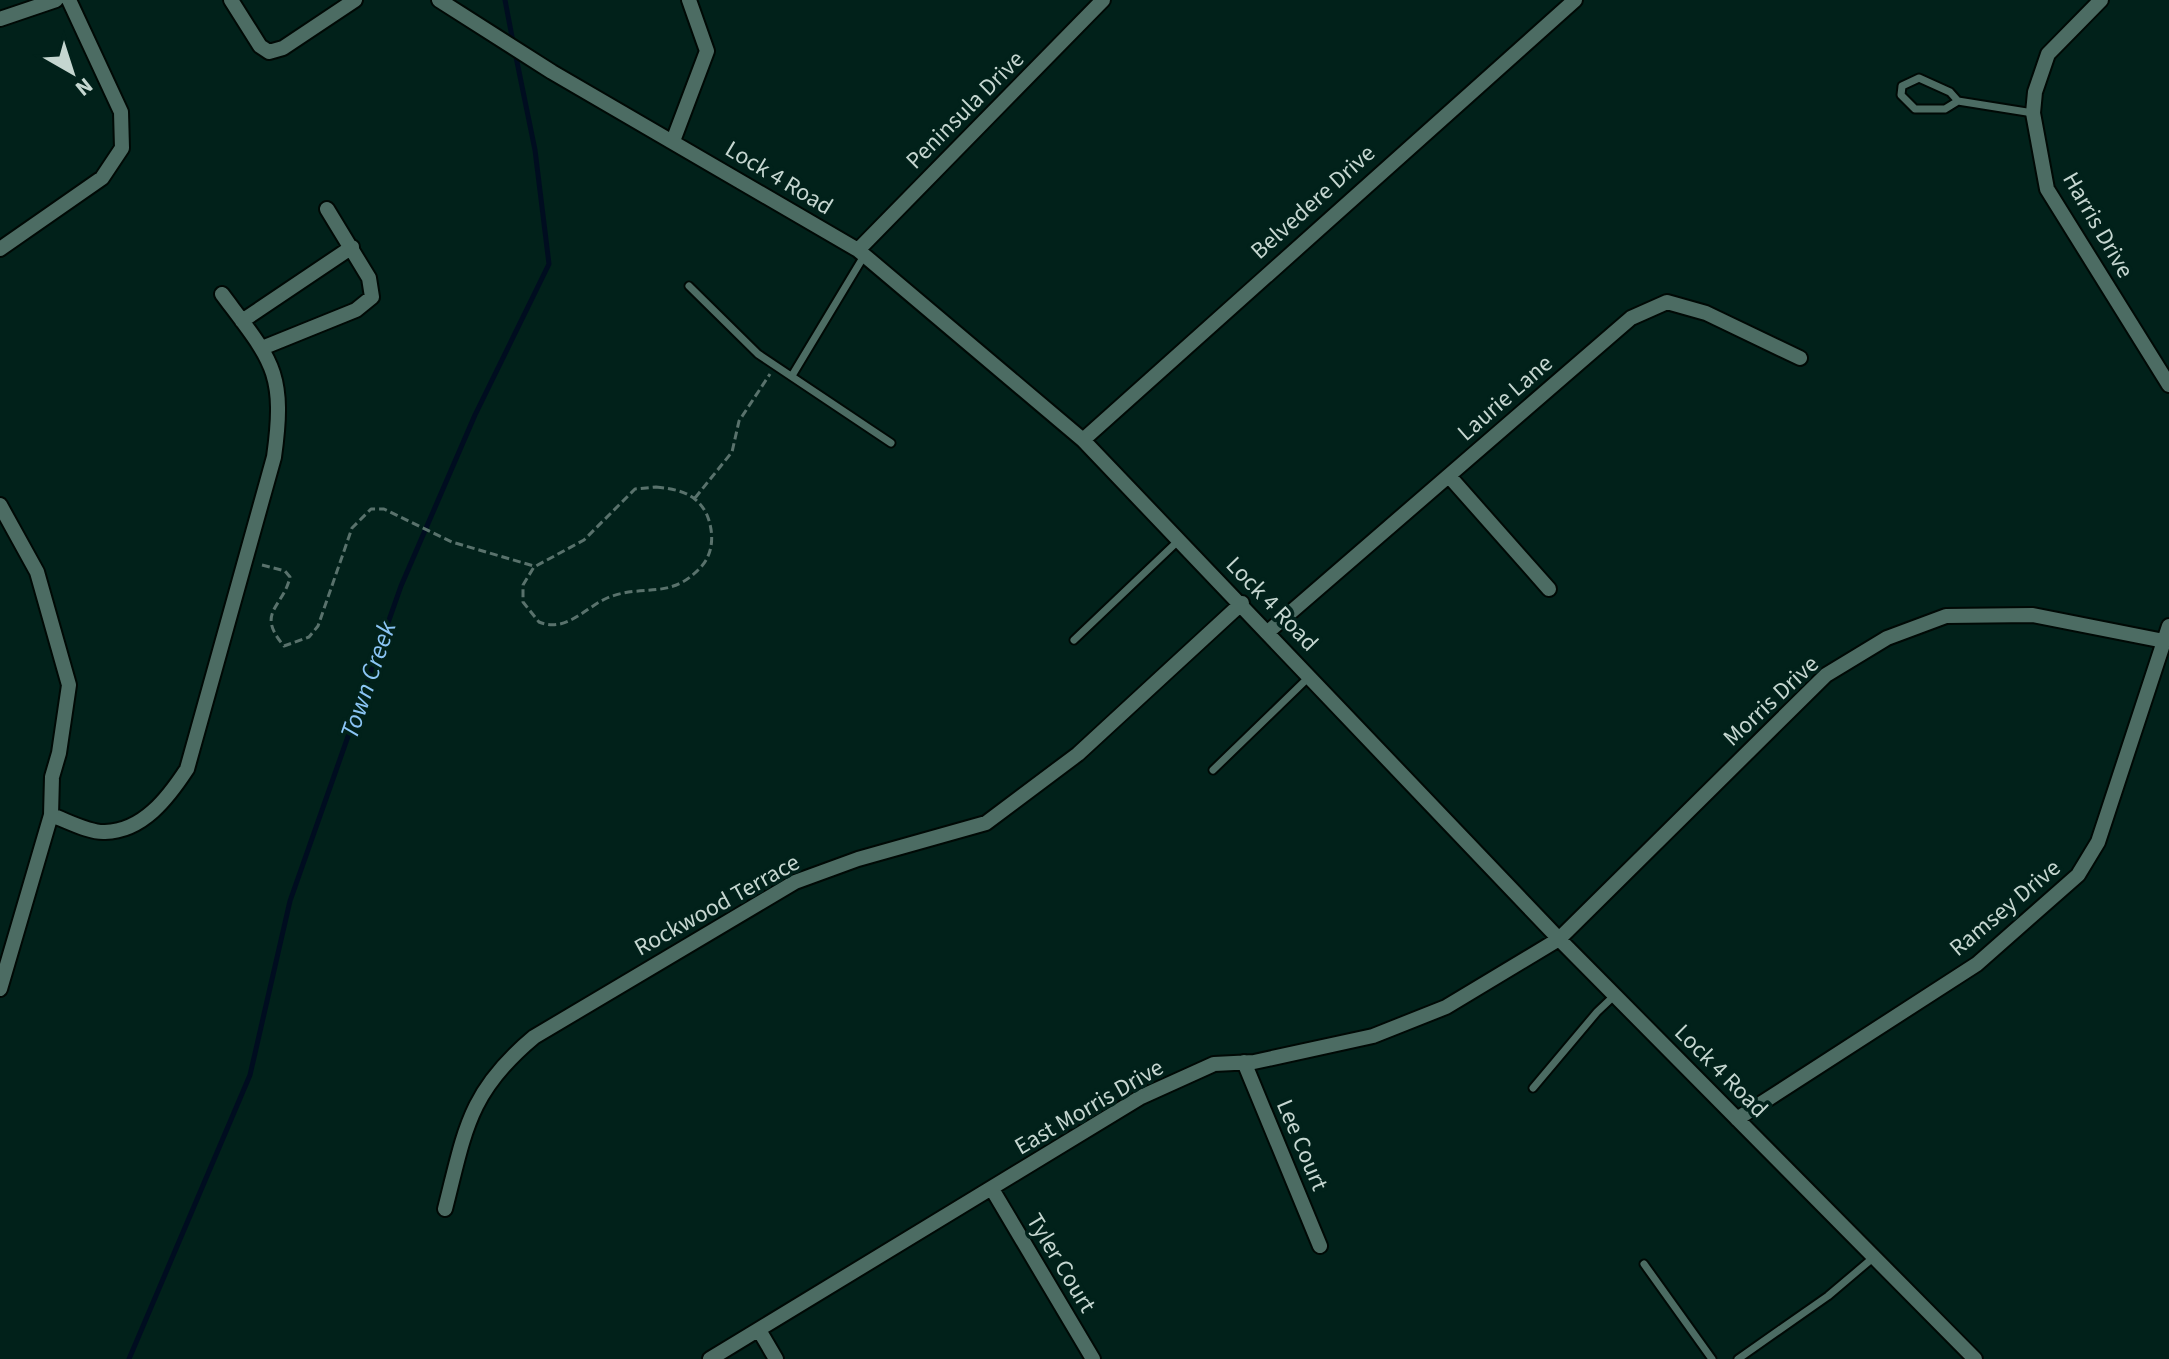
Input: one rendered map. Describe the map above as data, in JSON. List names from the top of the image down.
{
  "streets": {
    "street": [
      "Peninsula Drive",
      "Lock 4 Road",
      "Belvedere Drive",
      "Harris Drive",
      "Laurie Lane",
      "Morris Drive",
      "Rockwood Terrace",
      "Ramsey Drive",
      "East Morris Drive",
      "Lee Court",
      "Tyler Court"
    ]
  },
  "crossings": [
    ["Peninsula Drive", "Lock 4 Road"],
    ["Lock 4 Road", "Belvedere Drive"],
    ["Lock 4 Road", "Laurie Lane"],
    ["Lock 4 Road", "Morris Drive"],
    ["Lock 4 Road", "Rockwood Terrace"],
    ["Lock 4 Road", "Ramsey Drive"],
    ["Lock 4 Road", "East Morris Drive"],
    ["Morris Drive", "Ramsey Drive"],
    ["Morris Drive", "East Morris Drive"],
    ["East Morris Drive", "Lee Court"],
    ["East Morris Drive", "Tyler Court"]
  ],
  "water": ["Town Creek"],
  "north": "bottom right"
}
